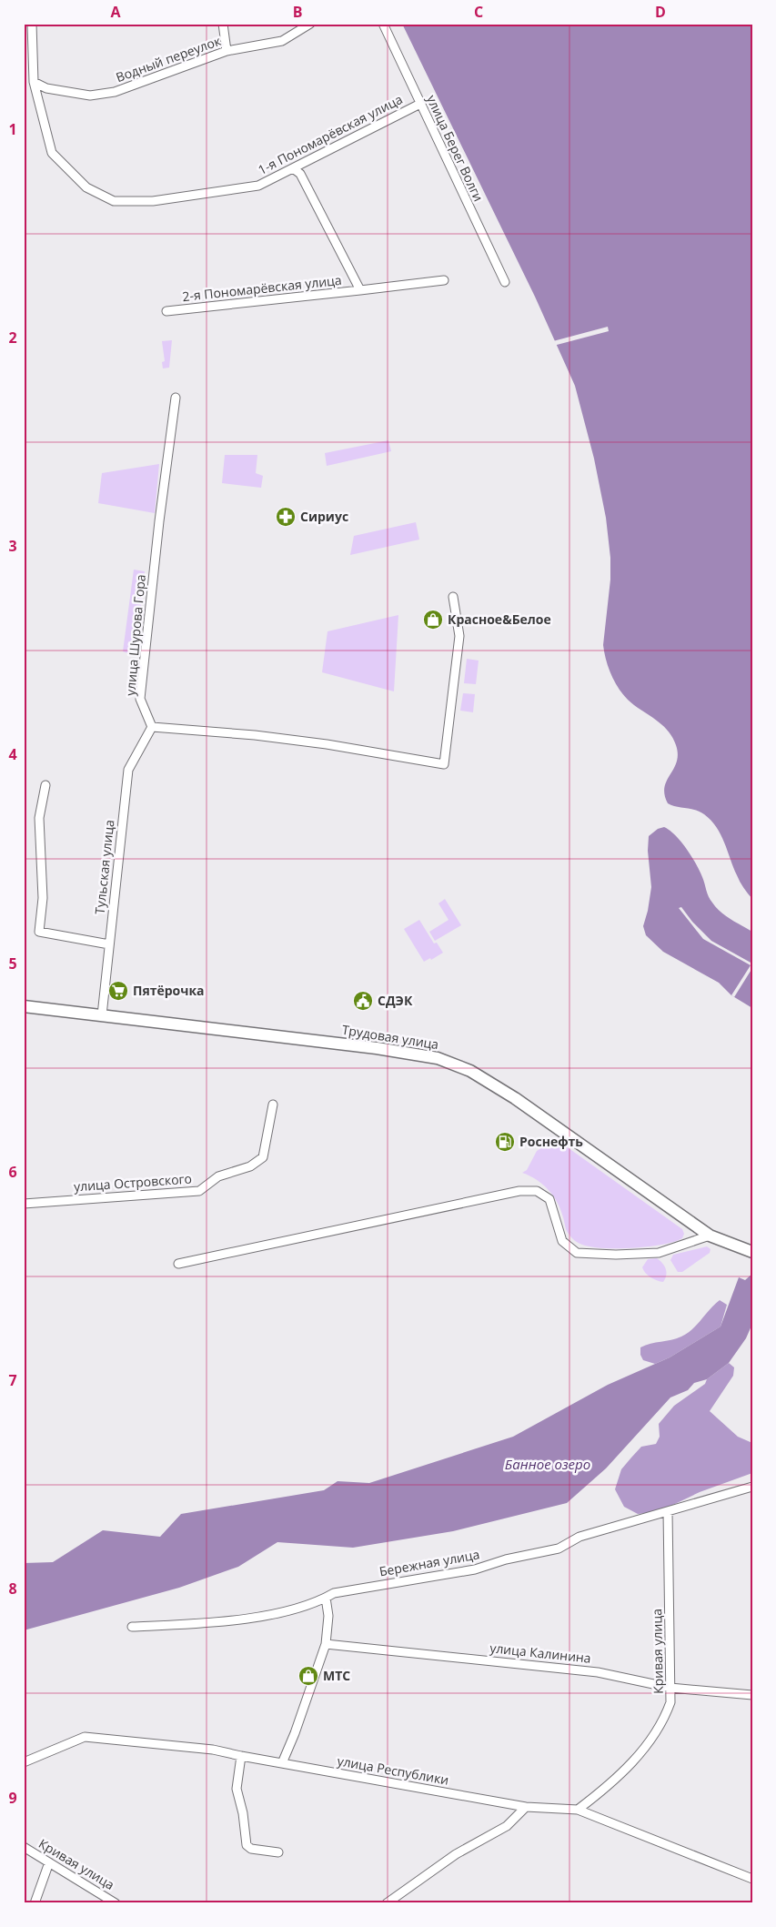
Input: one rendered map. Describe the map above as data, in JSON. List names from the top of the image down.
{
  "streets": {
    "main road": ["Трудовая улица"],
    "street": [
      "Водный переулок",
      "1-я Пономарёвская улица",
      "улица Берег Волги",
      "2-я Пономарёвская улица",
      "улица Шурова Гора",
      "Тульская улица",
      "улица Островского",
      "Бережная улица",
      "Кривая улица",
      "улица Калинина",
      "улица Республики"
    ]
  },
  "crossings": [
    ["Водный переулок", "1-я Пономарёвская улица"],
    ["1-я Пономарёвская улица", "улица Берег Волги"],
    ["1-я Пономарёвская улица", "2-я Пономарёвская улица"],
    ["улица Шурова Гора", "Тульская улица"],
    ["Тульская улица", "Трудовая улица"],
    ["Бережная улица", "Кривая улица"],
    ["Кривая улица", "улица Калинина"],
    ["Кривая улица", "улица Республики"]
  ],
  "water": ["Банное озеро"],
  "places": {
    "pharmacy": ["Сириус"],
    "shop": ["Красное&Белое", "МТС"],
    "supermarket": ["Пятёрочка"],
    "public building": ["СДЭК"],
    "fuel station": ["Роснефть"]
  },
  "grid": {
    "columns": [
      "A",
      "B",
      "C",
      "D"
    ],
    "rows": [
      "1",
      "2",
      "3",
      "4",
      "5",
      "6",
      "7",
      "8",
      "9"
    ]
  }
}
